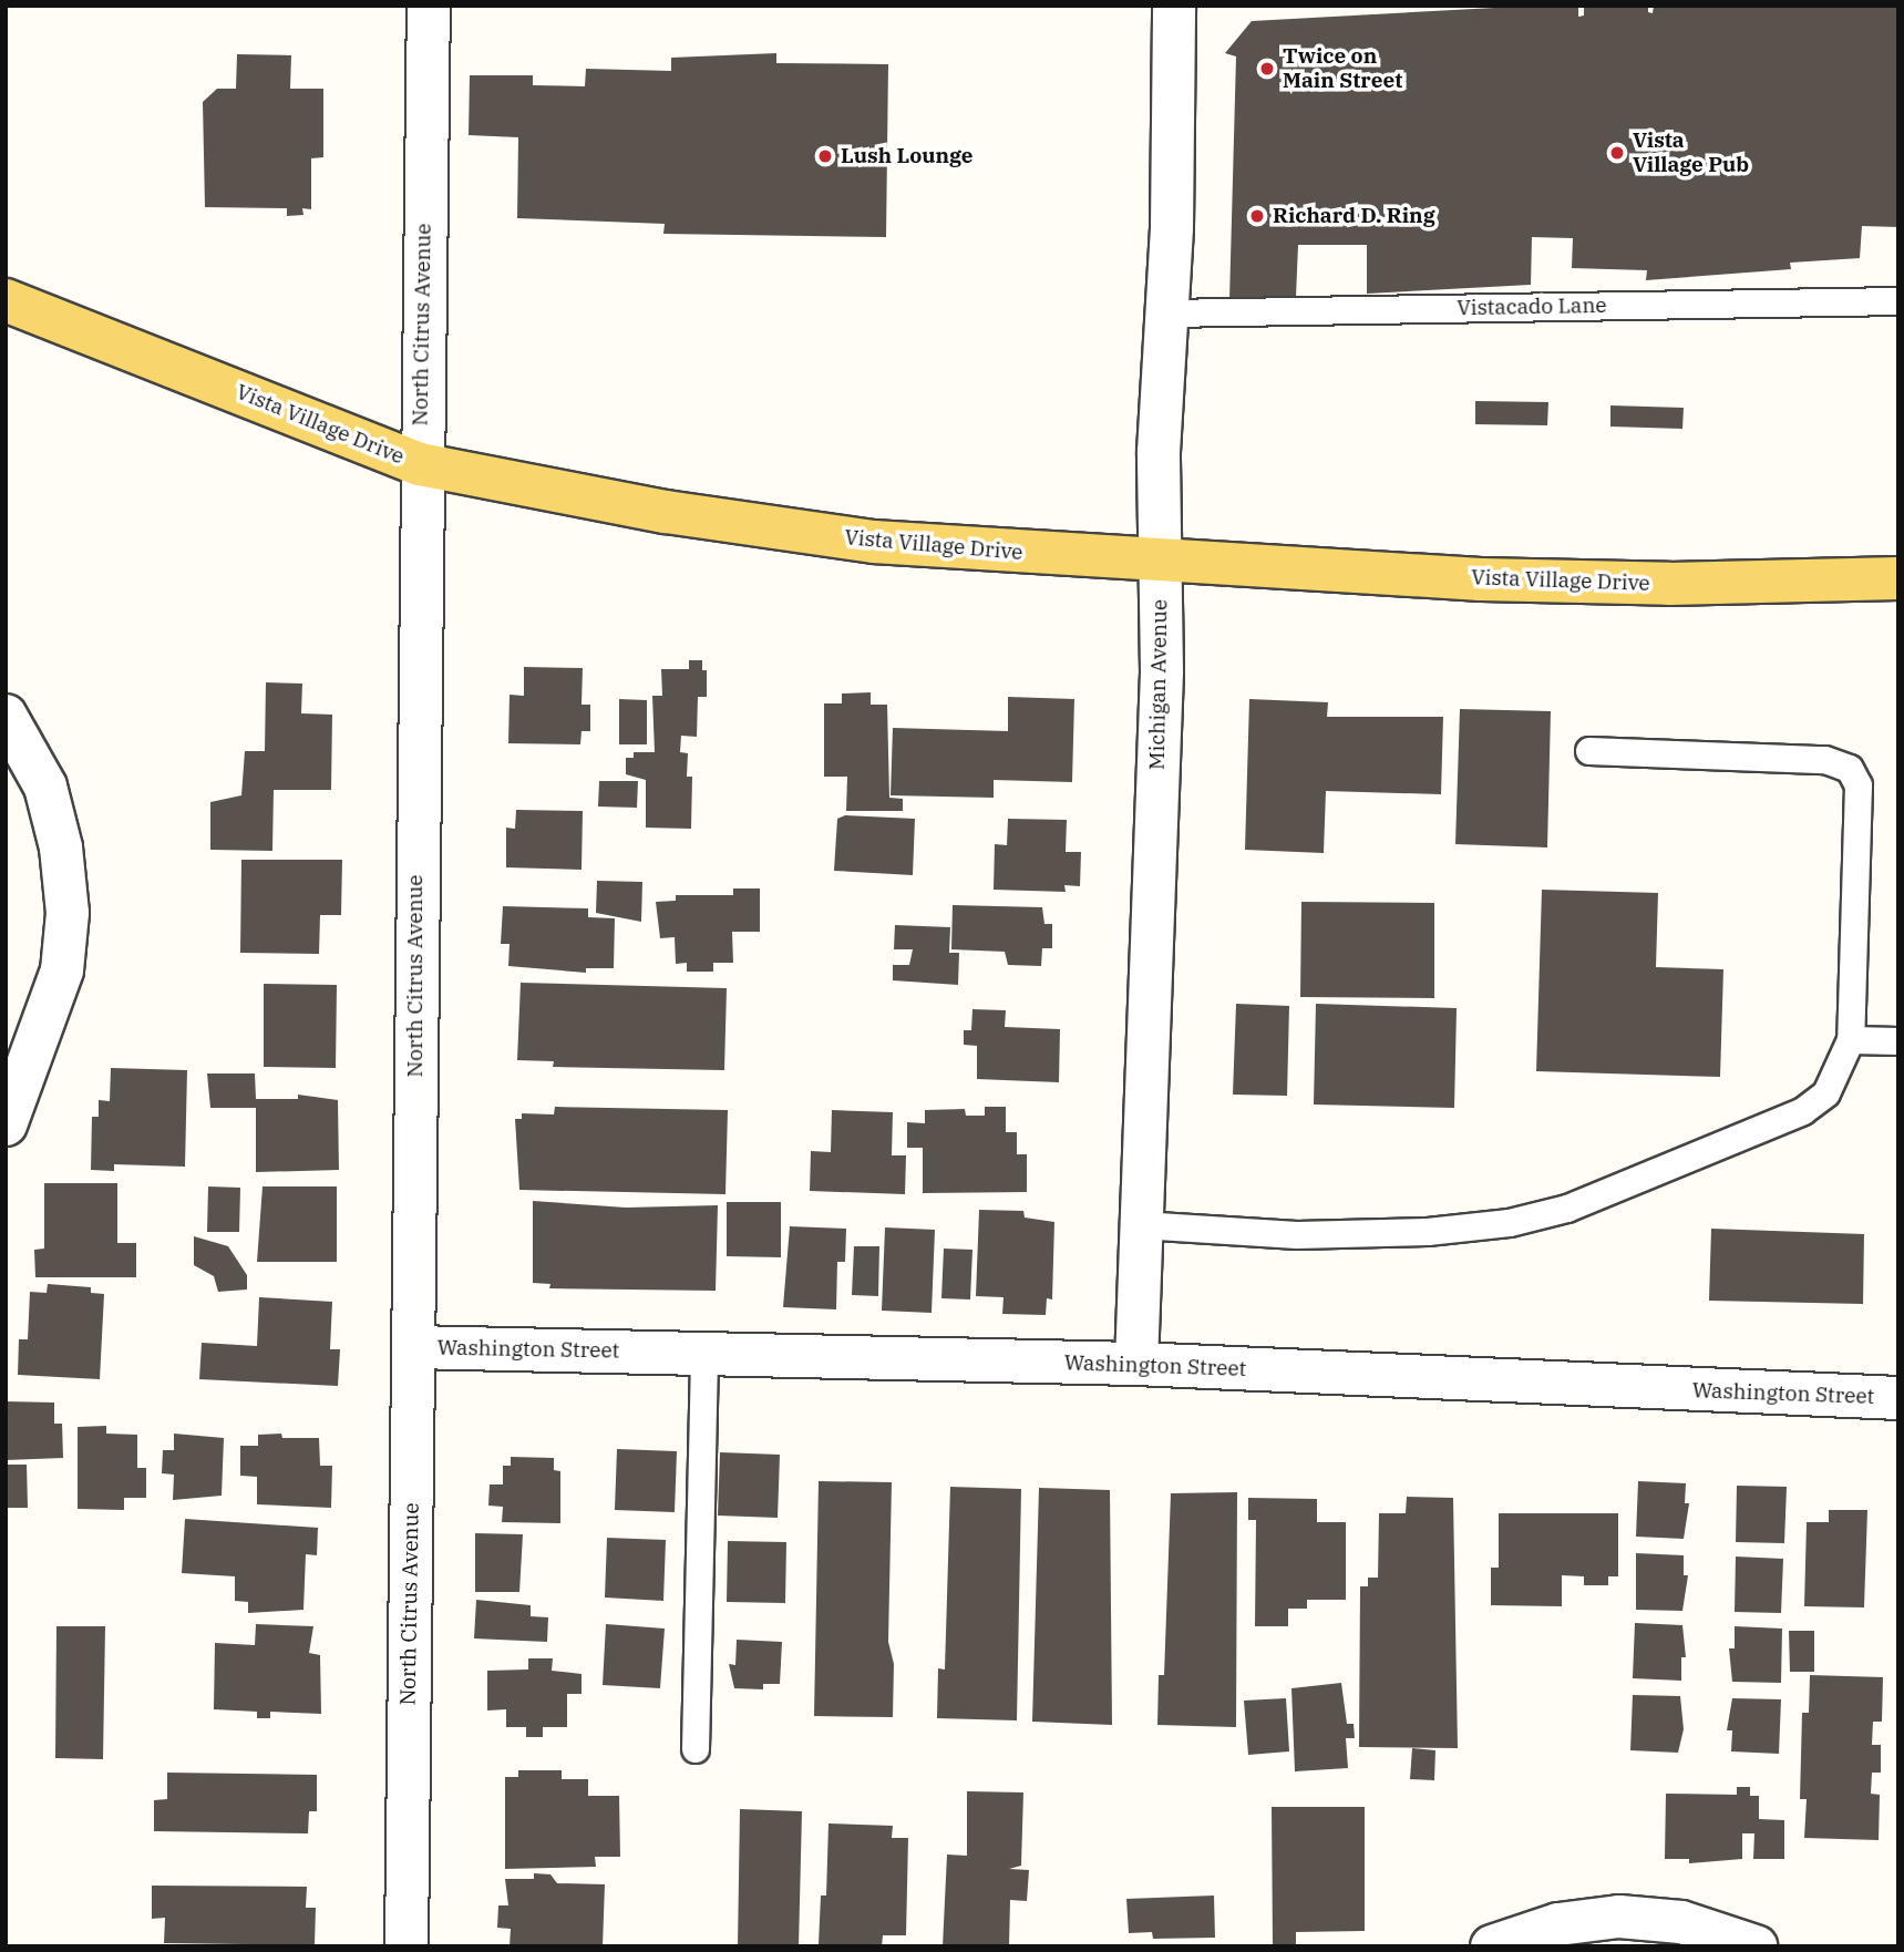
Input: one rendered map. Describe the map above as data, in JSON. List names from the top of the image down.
{
  "streets": {
    "main road": ["Vista Village Drive"],
    "street": ["North Citrus Avenue", "Michigan Avenue", "Washington Street"],
    "lane": ["Vistacado Lane"]
  },
  "crossings": [
    ["Vistacado Lane", "Michigan Avenue"],
    ["North Citrus Avenue", "Vista Village Drive"],
    ["North Citrus Avenue", "Washington Street"],
    ["Vista Village Drive", "Michigan Avenue"],
    ["Michigan Avenue", "Washington Street"]
  ],
  "places": [
    "Twice on Main Street",
    "Vista Village Pub",
    "Lush Lounge",
    "Richard D. Ring"
  ]
}
